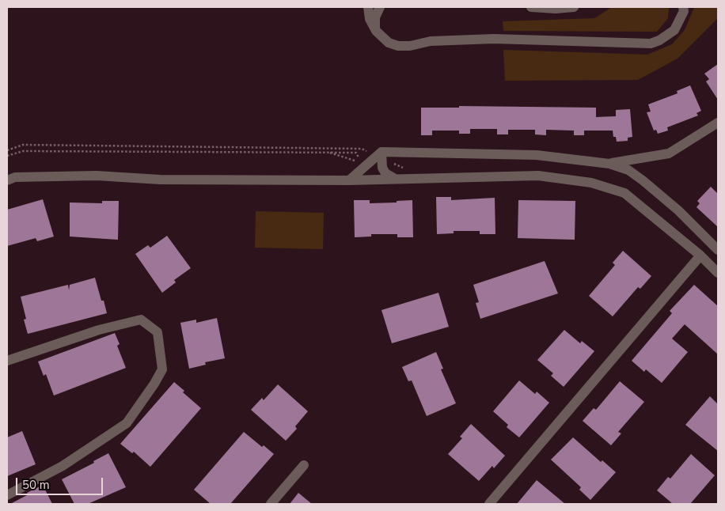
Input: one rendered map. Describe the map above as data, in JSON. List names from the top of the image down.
{
  "scale_bar": "50 m"
}
